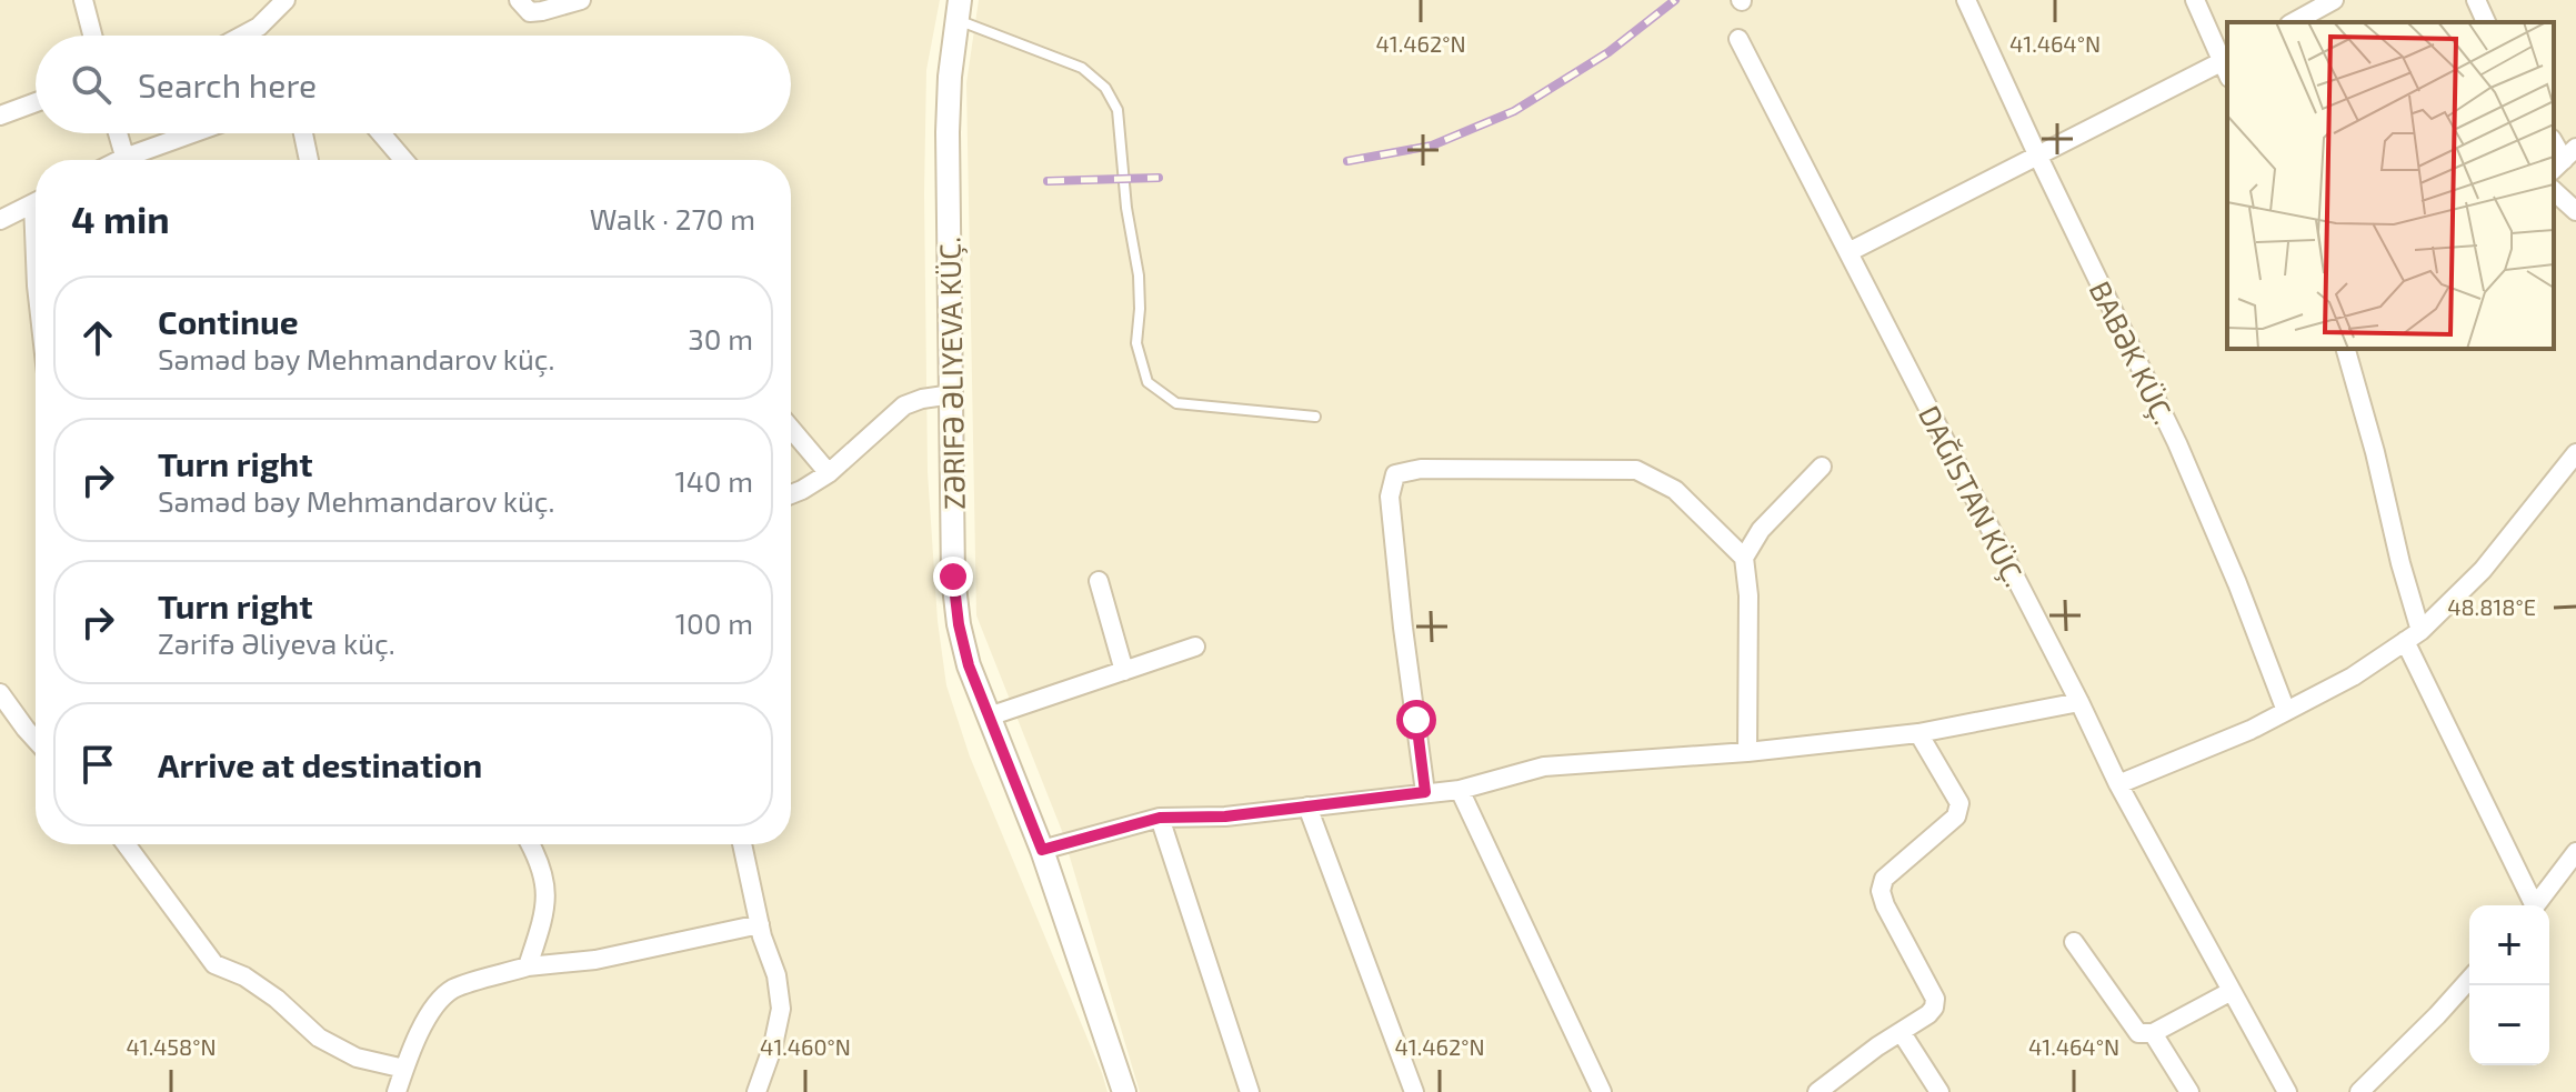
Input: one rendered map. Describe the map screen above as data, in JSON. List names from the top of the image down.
{
  "streets": {
    "street": ["BABƏK KÜÇ.", "ZƏRIFƏ ƏLIYEVA KÜÇ."]
  },
  "page": {
    "search": "Search here",
    "heading": ["4 min", "Walk · 270 m"],
    "list": [
      ["Continue", "Səməd bəy Mehmandarov küç.", "30 m"],
      ["Turn right", "Səməd bəy Mehmandarov küç.", "140 m"],
      ["Turn right", "Zərifə Əliyeva küç.", "100 m"],
      "Arrive at destination"
    ],
    "map_buttons": ["+", "−"]
  },
  "coordinates": [
    "41.462°N",
    "41.464°N",
    "48.818°E",
    "41.458°N",
    "41.460°N"
  ]
}
